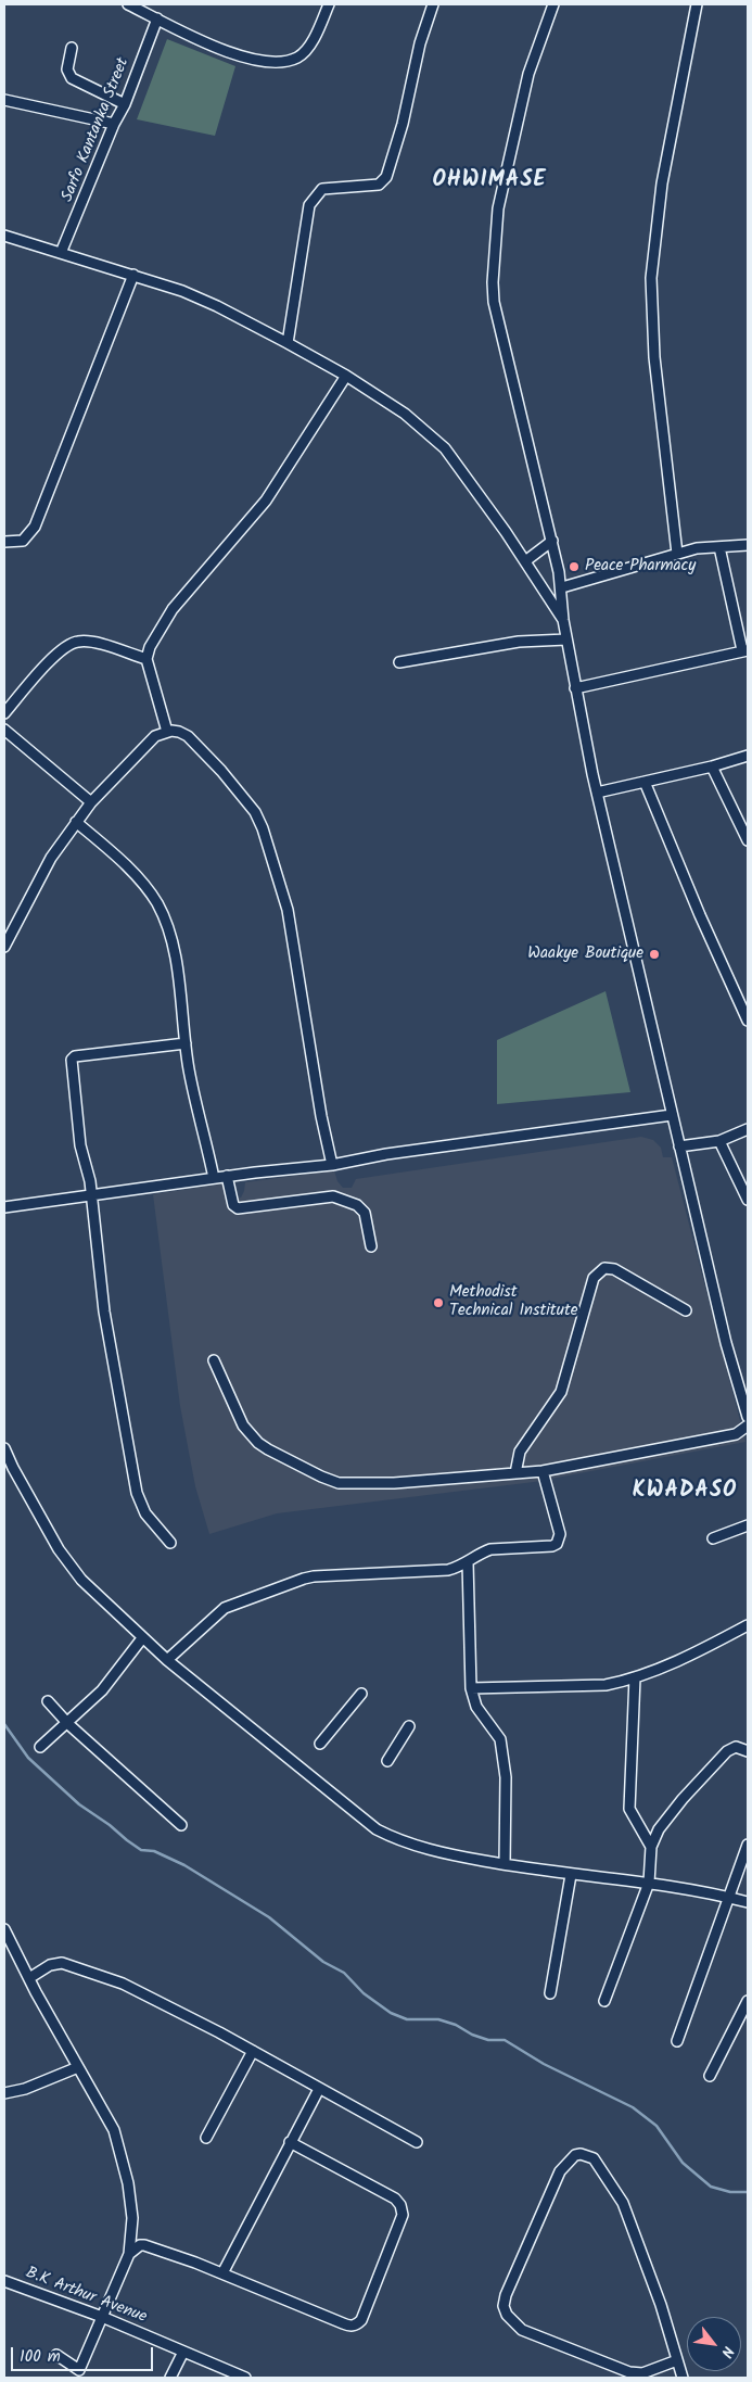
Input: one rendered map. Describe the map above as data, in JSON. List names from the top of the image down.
{
  "streets": {
    "street": ["Sarfo Kantanka Street", "B.K Arthur Avenue"]
  },
  "districts": ["OHWIMASE", "KWADASO"],
  "places": ["Peace Pharmacy", "Waakye Boutique", "Methodist Technical Institute"],
  "scale_bar": "100 m",
  "north": "bottom right"
}
